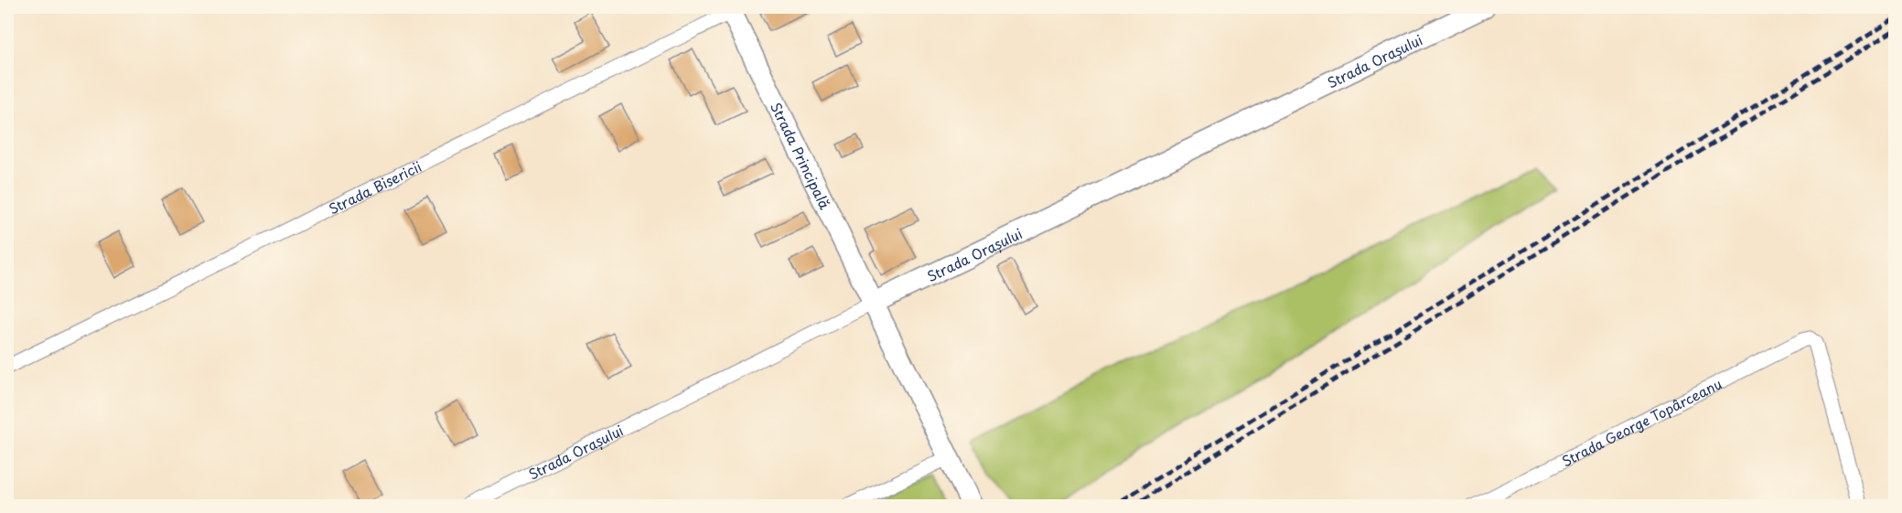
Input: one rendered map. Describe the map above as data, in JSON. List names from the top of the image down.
{
  "streets": {
    "main road": ["Strada Orașului", "Strada Principală"],
    "street": ["Strada Bisericii", "Strada George Topârceanu"]
  },
  "crossings": [
    ["Strada Orașului", "Strada Principală"],
    ["Strada Principală", "Strada Bisericii"]
  ]
}
